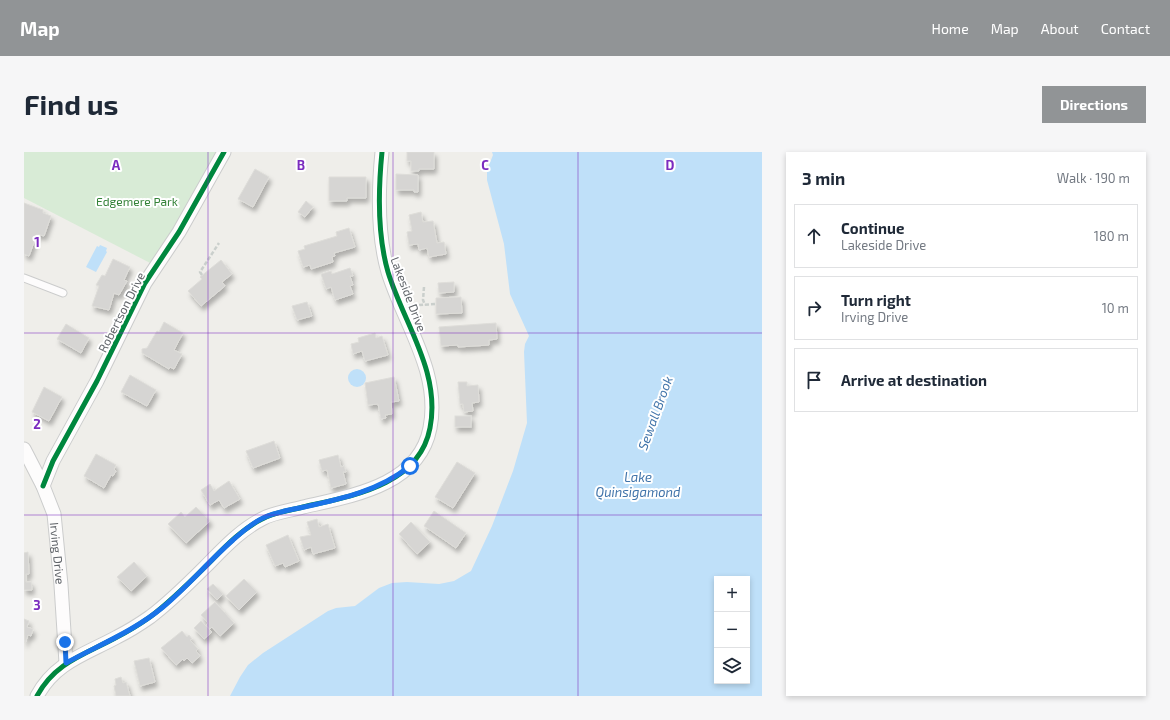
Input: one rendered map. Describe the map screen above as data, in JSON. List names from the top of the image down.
{
  "streets": {
    "street": ["Lakeside Drive", "Robertson Drive", "Irving Drive"]
  },
  "crossings": [
    ["Lakeside Drive", "Irving Drive"],
    ["Robertson Drive", "Irving Drive"]
  ],
  "water": ["Sewall Brook", "Lake Quinsigamond"],
  "parks": ["Edgemere Park"],
  "page": {
    "header": "Map",
    "nav": [
      "Home",
      "Map",
      "About",
      "Contact"
    ],
    "buttons": "Directions",
    "title": "Find us",
    "heading": ["3 min", "Walk · 190 m"],
    "list": [
      ["Continue", "Lakeside Drive", "180 m"],
      ["Turn right", "Irving Drive", "10 m"],
      "Arrive at destination"
    ],
    "map_buttons": ["+", "−"]
  },
  "grid": {
    "columns": [
      "A",
      "B",
      "C",
      "D"
    ],
    "rows": ["1", "2", "3"]
  }
}
